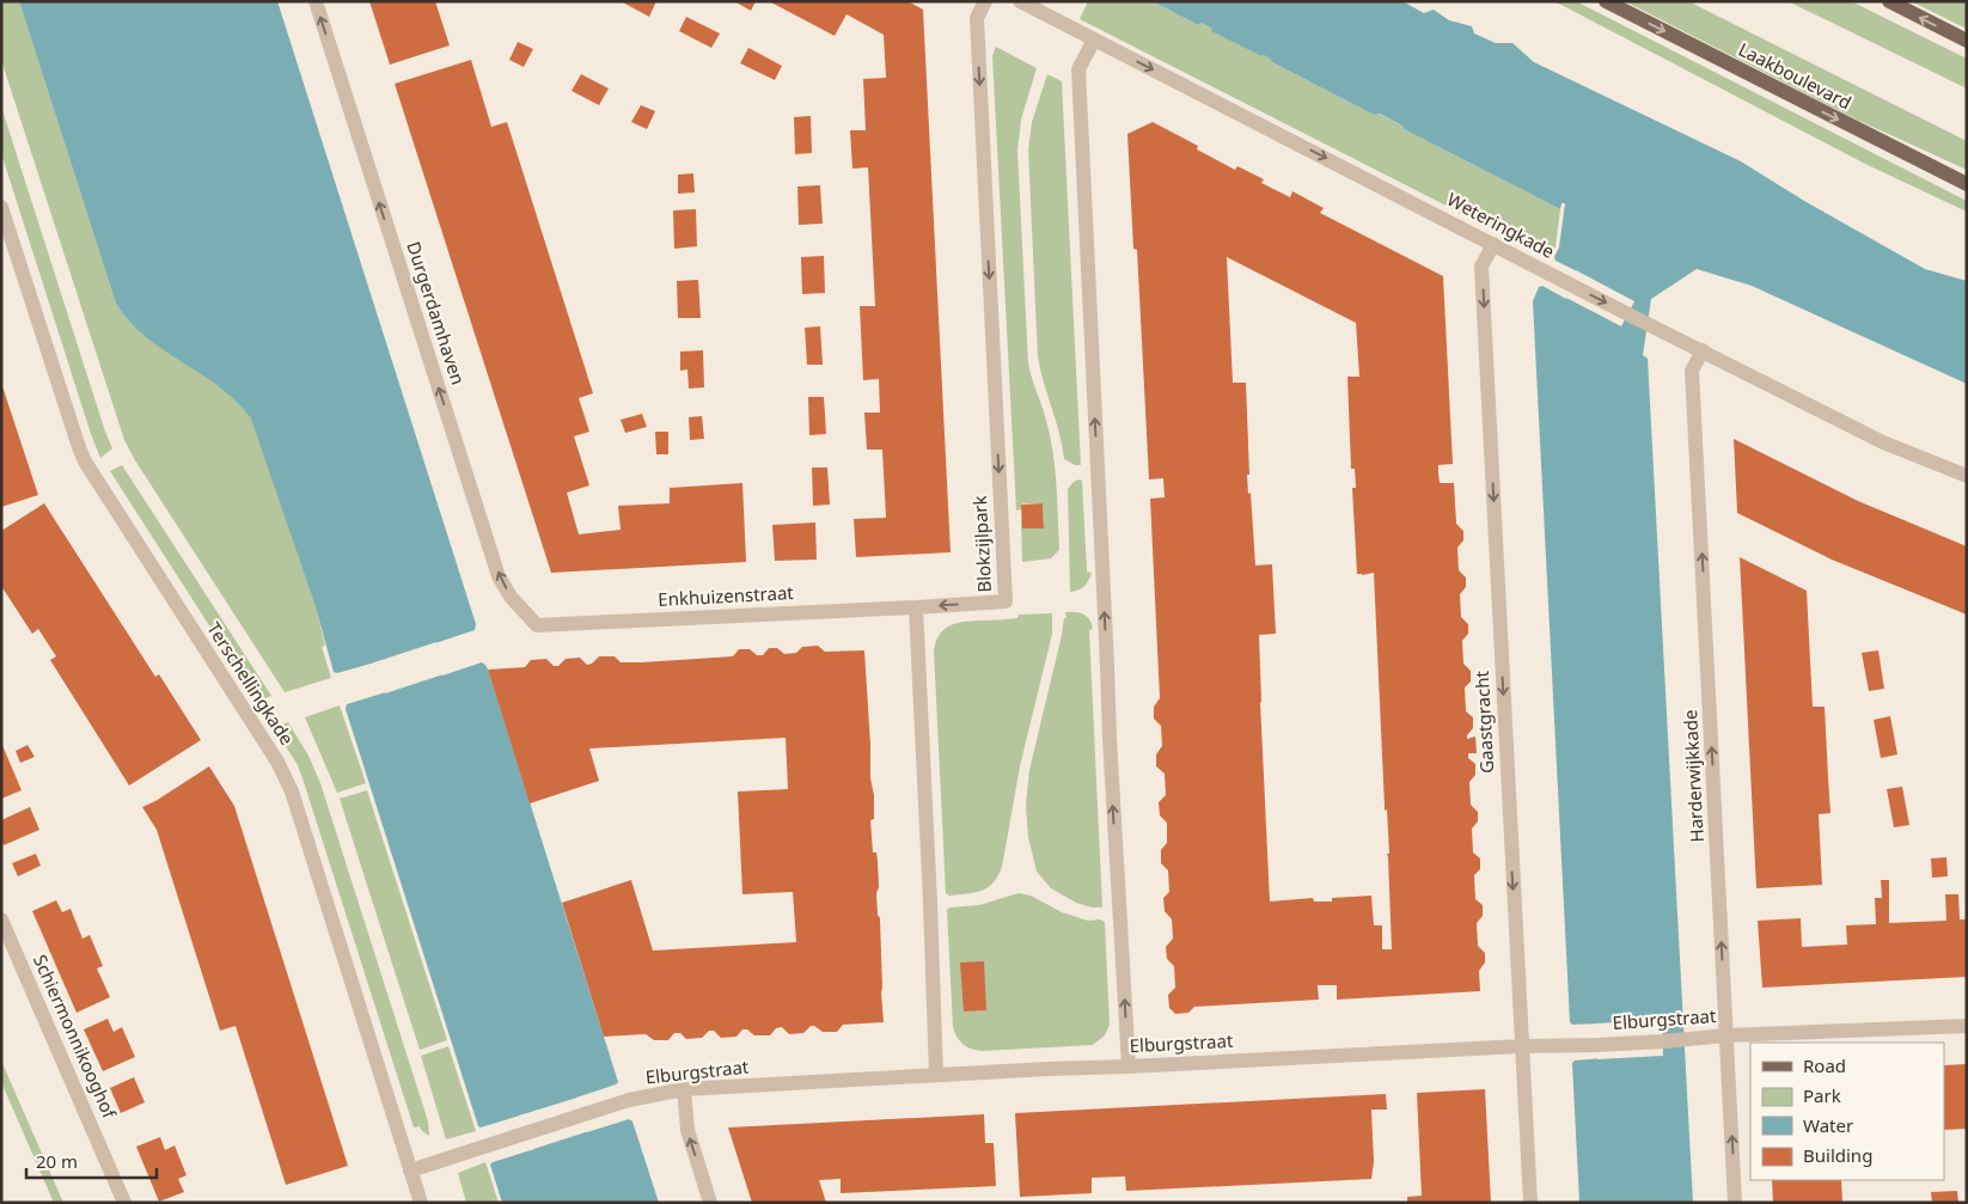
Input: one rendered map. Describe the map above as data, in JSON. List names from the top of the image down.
{
  "streets": {
    "main road": ["Laakboulevard"],
    "street": [
      "Weteringkade",
      "Durgerdamhaven",
      "Blokzijlpark",
      "Enkhuizenstraat",
      "Terschellingkade",
      "Gaastgracht",
      "Harderwijkkade",
      "Elburgstraat",
      "Schiermonnikooghof"
    ]
  },
  "crossings": [
    ["Weteringkade", "Gaastgracht"],
    ["Weteringkade", "Harderwijkkade"],
    ["Durgerdamhaven", "Enkhuizenstraat"],
    ["Blokzijlpark", "Enkhuizenstraat"],
    ["Terschellingkade", "Elburgstraat"],
    ["Gaastgracht", "Elburgstraat"],
    ["Harderwijkkade", "Elburgstraat"]
  ],
  "one_way": [
    "Laakboulevard",
    "Weteringkade",
    "Durgerdamhaven",
    "Gaastgracht",
    "Harderwijkkade"
  ],
  "legend": [
    "Road",
    "Park",
    "Water",
    "Building"
  ],
  "scale_bar": "20 m"
}
